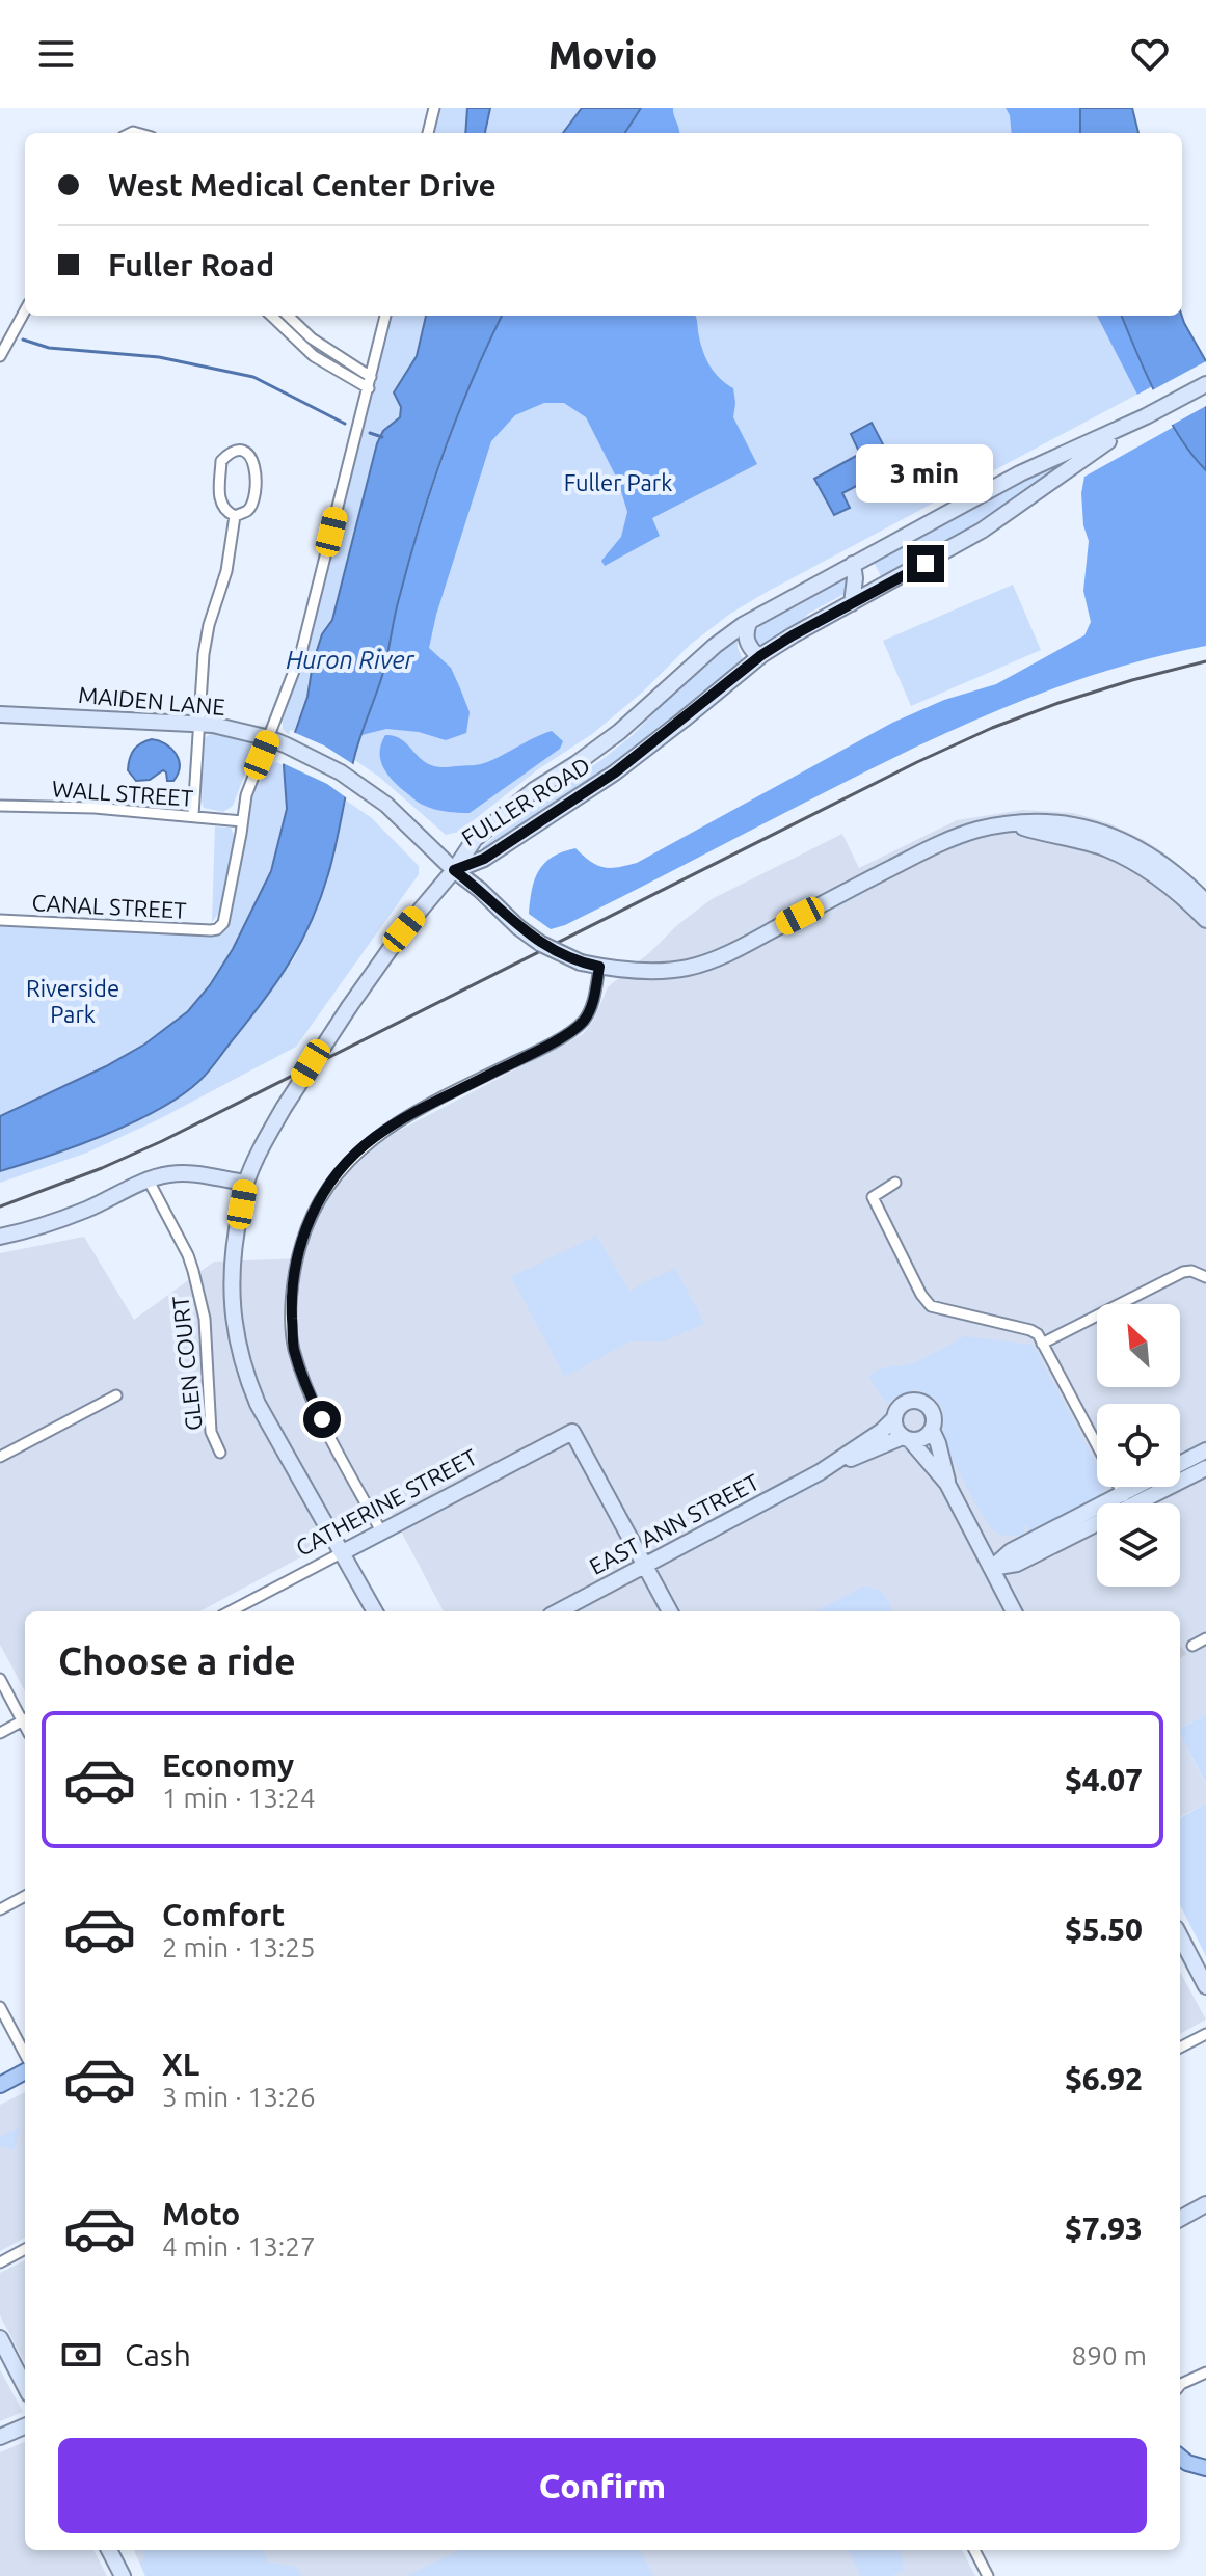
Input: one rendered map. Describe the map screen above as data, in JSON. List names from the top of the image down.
{
  "streets": {
    "main road": [
      "MAIDEN LANE",
      "FULLER ROAD",
      "CATHERINE STREET",
      "EAST ANN STREET"
    ],
    "street": ["WALL STREET", "CANAL STREET", "GLEN COURT"]
  },
  "crossings": [
    ["MAIDEN LANE", "FULLER ROAD"],
    ["WALL STREET", "CANAL STREET"],
    ["CATHERINE STREET", "EAST ANN STREET"]
  ],
  "water": ["Huron River"],
  "parks": ["Fuller Park", "Riverside Park"],
  "north": "top left",
  "page": {
    "header": "Movio",
    "banner": ["West Medical Center Drive", "Fuller Road"],
    "bubble": "3 min",
    "heading": "Choose a ride",
    "list": [
      {
        "name": "Economy",
        "note": "1 min · 13:24",
        "value": "$4.07"
      },
      {
        "name": "Comfort",
        "note": "2 min · 13:25",
        "value": "$5.50"
      },
      {
        "name": "XL",
        "note": "3 min · 13:26",
        "value": "$6.92"
      },
      {
        "name": "Moto",
        "note": "4 min · 13:27",
        "value": "$7.93"
      }
    ],
    "pay": ["Cash", "890 m"],
    "buttons": "Confirm"
  }
}
